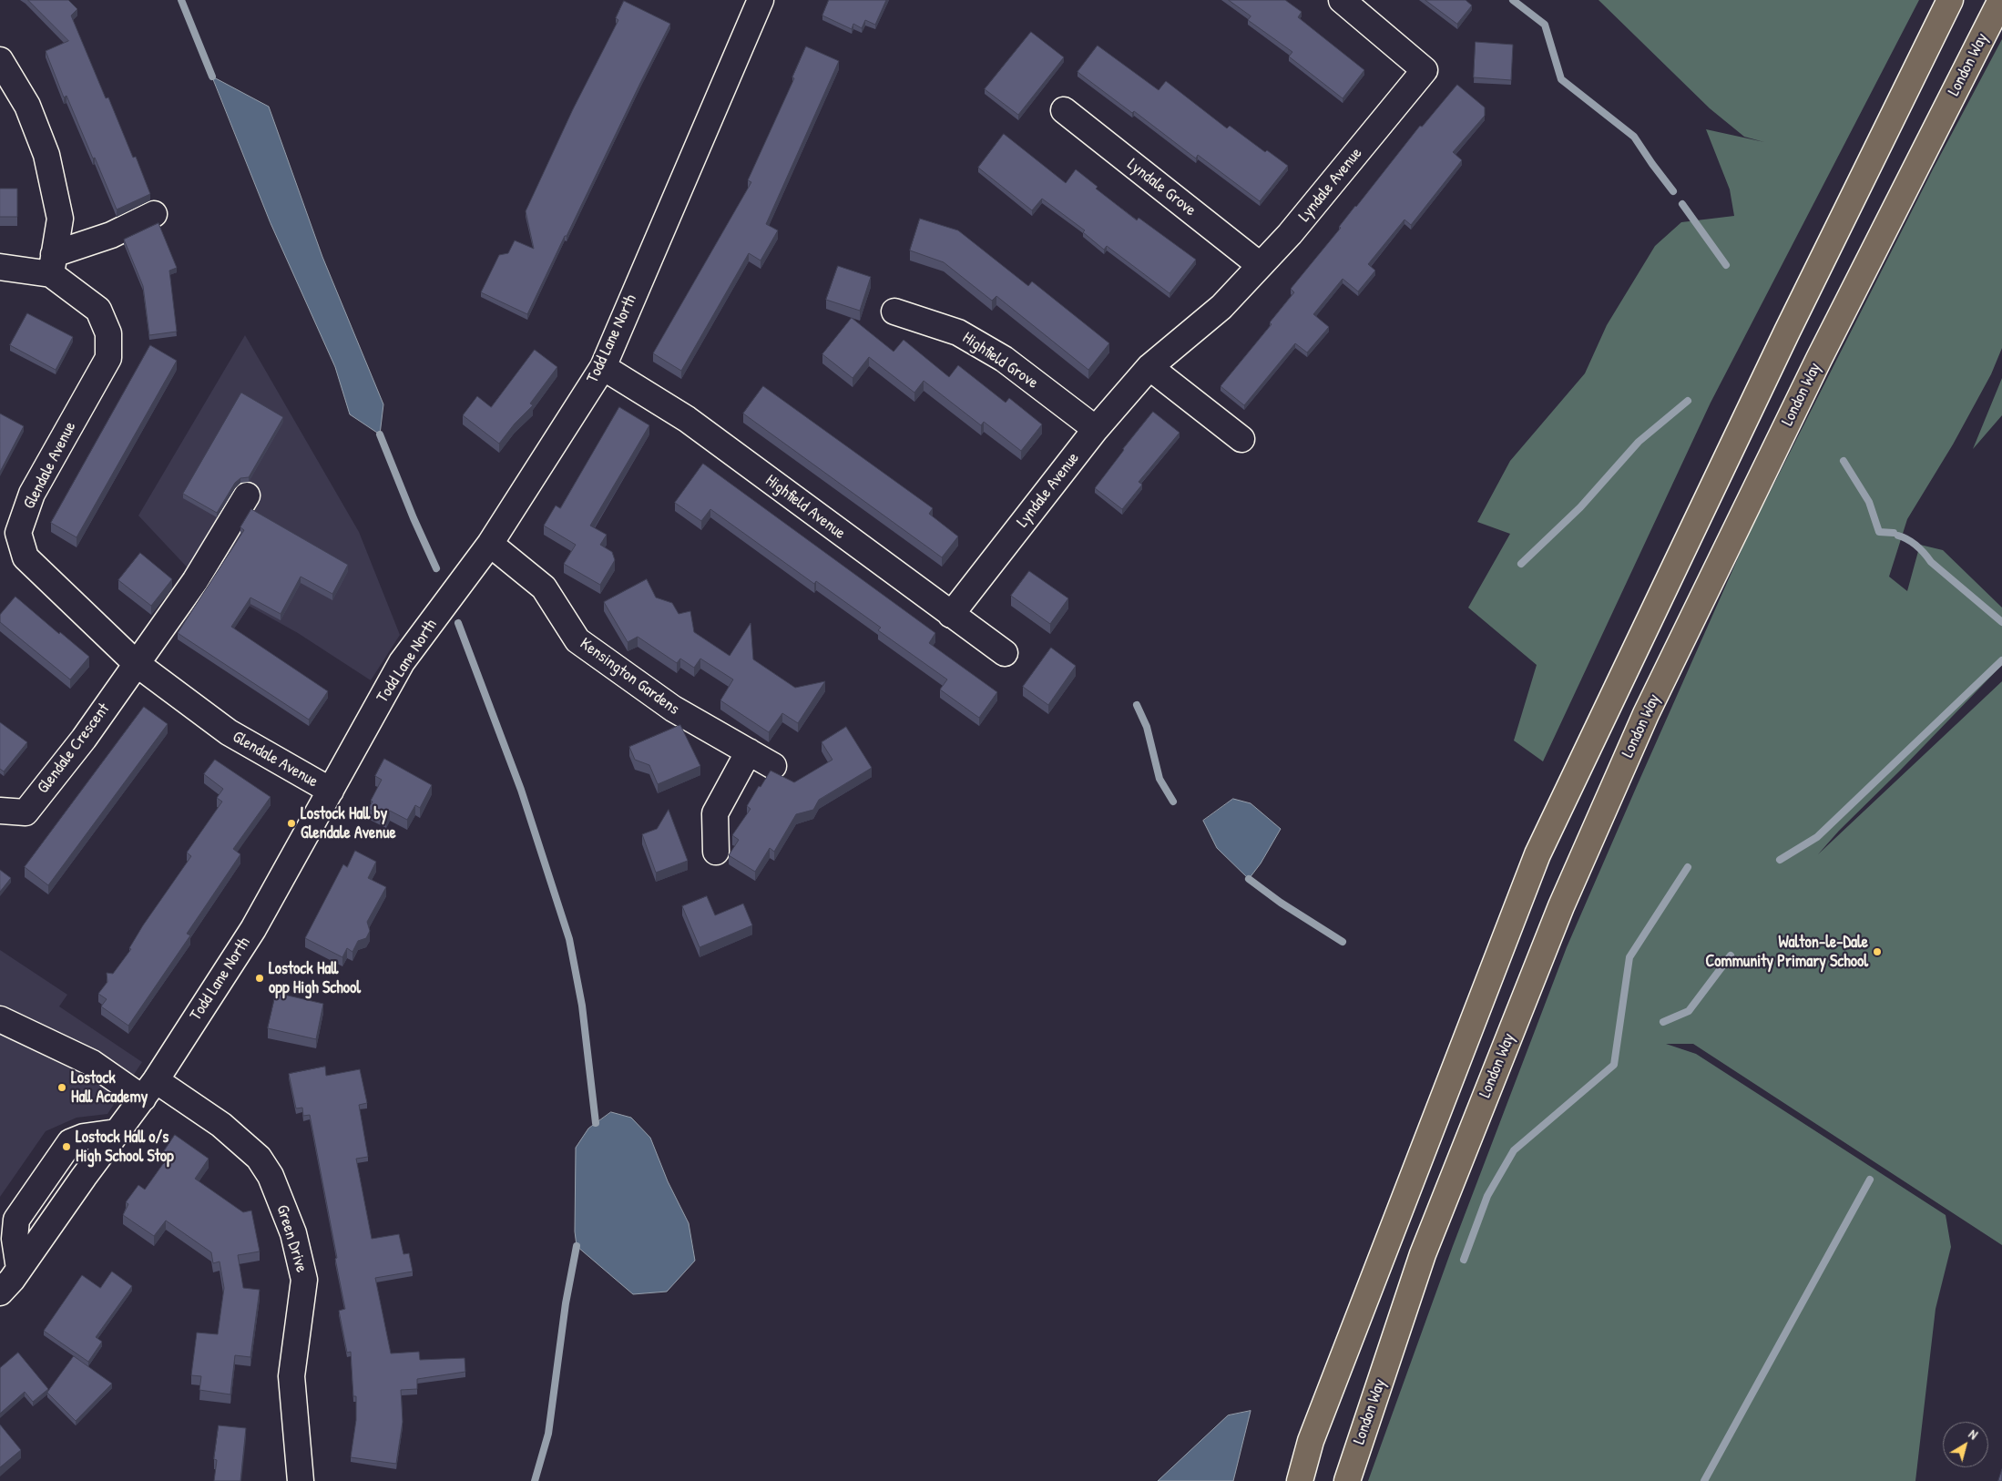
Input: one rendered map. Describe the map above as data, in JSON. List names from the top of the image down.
{
  "streets": {
    "highway": ["London Way"],
    "street": [
      "Lyndale Avenue",
      "Lyndale Grove",
      "Todd Lane North",
      "Highfield Grove",
      "Glendale Avenue",
      "Highfield Avenue",
      "Kensington Gardens",
      "Glendale Crescent",
      "Green Drive"
    ]
  },
  "crossings": [
    ["Lyndale Avenue", "Lyndale Grove"],
    ["Lyndale Avenue", "Highfield Grove"],
    ["Lyndale Avenue", "Highfield Avenue"],
    ["Todd Lane North", "Glendale Avenue"],
    ["Todd Lane North", "Highfield Avenue"],
    ["Todd Lane North", "Kensington Gardens"],
    ["Todd Lane North", "Green Drive"],
    ["Glendale Avenue", "Glendale Crescent"]
  ],
  "places": [
    "Lostock Hall by Glendale Avenue",
    "Walton-le-Dale Community Primary School",
    "Lostock Hall opp High School",
    "Lostock Hall Academy",
    "Lostock Hall o/s High School Stop"
  ],
  "north": "top right"
}
